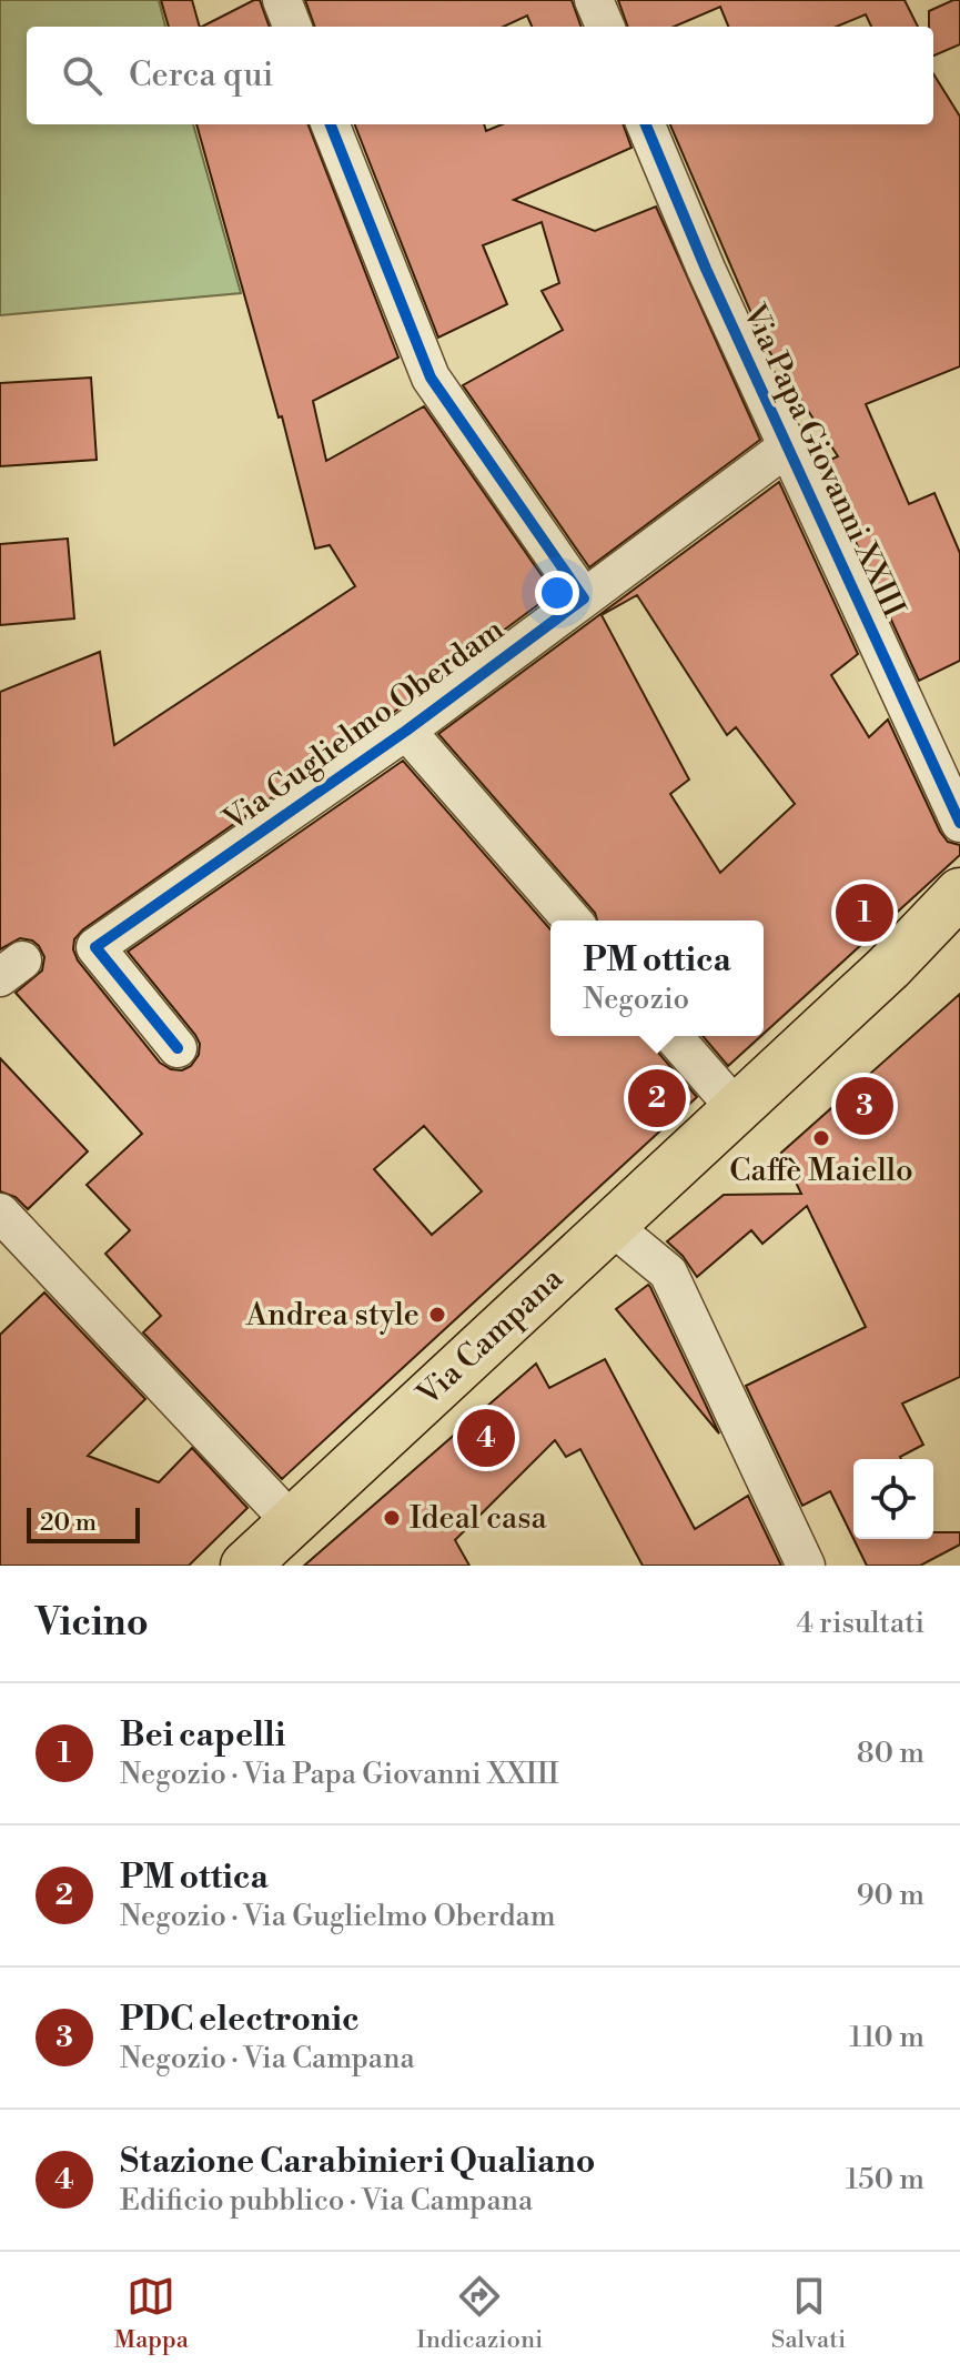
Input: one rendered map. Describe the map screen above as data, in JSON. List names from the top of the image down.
{
  "streets": {
    "main road": ["Via Campana"],
    "street": ["Via Papa Giovanni XXIII", "Via Guglielmo Oberdam"]
  },
  "crossings": [
    ["Via Papa Giovanni XXIII", "Via Guglielmo Oberdam"]
  ],
  "places": ["Caffè Maiello", "Andrea style", "Ideal casa"],
  "scale_bar": "20 m",
  "page": {
    "search": "Cerca qui",
    "pins": [
      "1",
      "2",
      "3",
      "4"
    ],
    "popup": ["PM ottica", "Negozio"],
    "scale": "20 m",
    "heading": ["Vicino", "4 risultati"],
    "list": [
      {
        "mark": "1",
        "name": "Bei capelli",
        "note": "Negozio · Via Papa Giovanni XXIII",
        "value": "80 m"
      },
      {
        "mark": "2",
        "name": "PM ottica",
        "note": "Negozio · Via Guglielmo Oberdam",
        "value": "90 m"
      },
      {
        "mark": "3",
        "name": "PDC electronic",
        "note": "Negozio · Via Campana",
        "value": "110 m"
      },
      {
        "mark": "4",
        "name": "Stazione Carabinieri Qualiano",
        "note": "Edificio pubblico · Via Campana",
        "value": "150 m"
      }
    ],
    "nav": ["Mappa", "Indicazioni", "Salvati"]
  }
}
